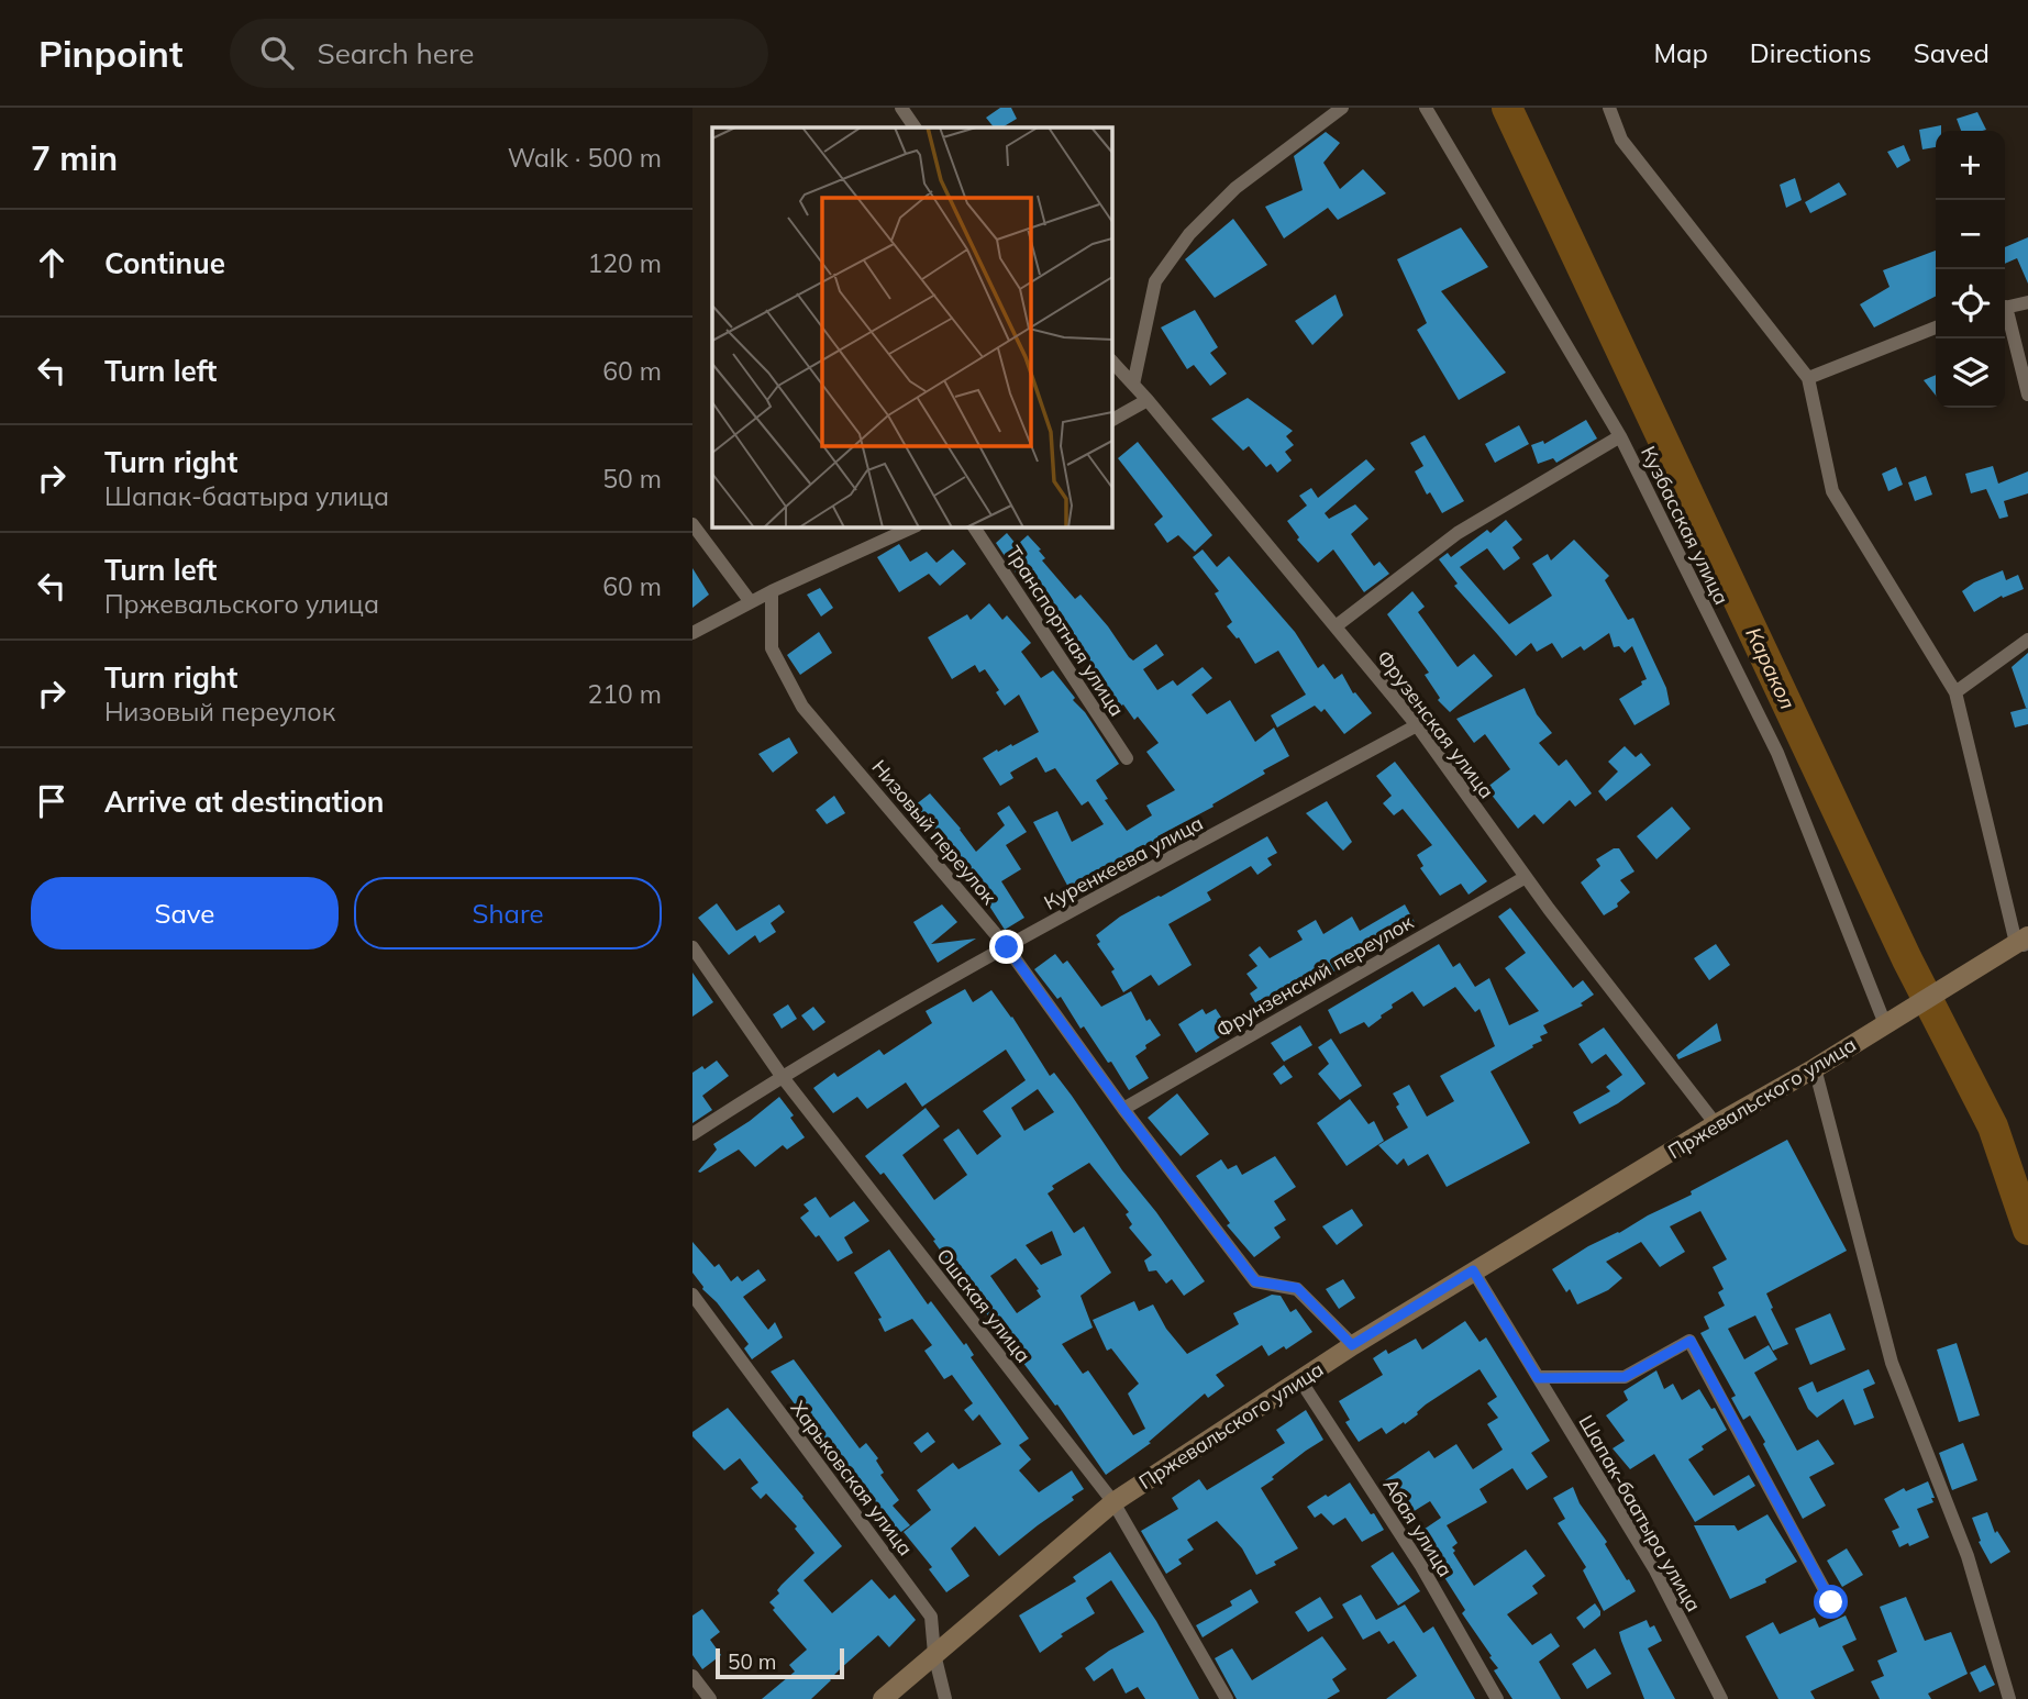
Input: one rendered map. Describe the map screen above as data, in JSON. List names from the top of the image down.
{
  "streets": {
    "main road": ["Пржевальского улица"],
    "street": [
      "Кузбасская улица",
      "Транспортная улица",
      "Фрузенская улица",
      "Низовый переулок",
      "Куренкеева улица",
      "Фрунзенский переулок",
      "Ошская улица",
      "Харьковская улица",
      "Шапак-баатыра улица",
      "Абая улица"
    ]
  },
  "crossings": [
    ["Кузбасская улица", "Пржевальского улица"],
    ["Фрузенская улица", "Куренкеева улица"],
    ["Фрузенская улица", "Фрунзенский переулок"],
    ["Фрузенская улица", "Пржевальского улица"],
    ["Низовый переулок", "Куренкеева улица"],
    ["Низовый переулок", "Фрунзенский переулок"],
    ["Низовый переулок", "Пржевальского улица"],
    ["Куренкеева улица", "Ошская улица"],
    ["Пржевальского улица", "Ошская улица"],
    ["Пржевальского улица", "Харьковская улица"],
    ["Пржевальского улица", "Шапак-баатыра улица"],
    ["Пржевальского улица", "Абая улица"]
  ],
  "water": ["Каракол"],
  "scale_bar": "50 m",
  "page": {
    "header": "Pinpoint",
    "search": "Search here",
    "nav": ["Map", "Directions", "Saved"],
    "heading": ["7 min", "Walk · 500 m"],
    "map_buttons": ["+", "−"],
    "list": [
      ["Continue", "120 m"],
      ["Turn left", "60 m"],
      ["Turn right", "Шапак-баатыра улица", "50 m"],
      ["Turn left", "Пржевальского улица", "60 m"],
      ["Turn right", "Низовый переулок", "210 m"],
      "Arrive at destination"
    ],
    "buttons": ["Save", "Share"],
    "scale": "50 m"
  }
}
